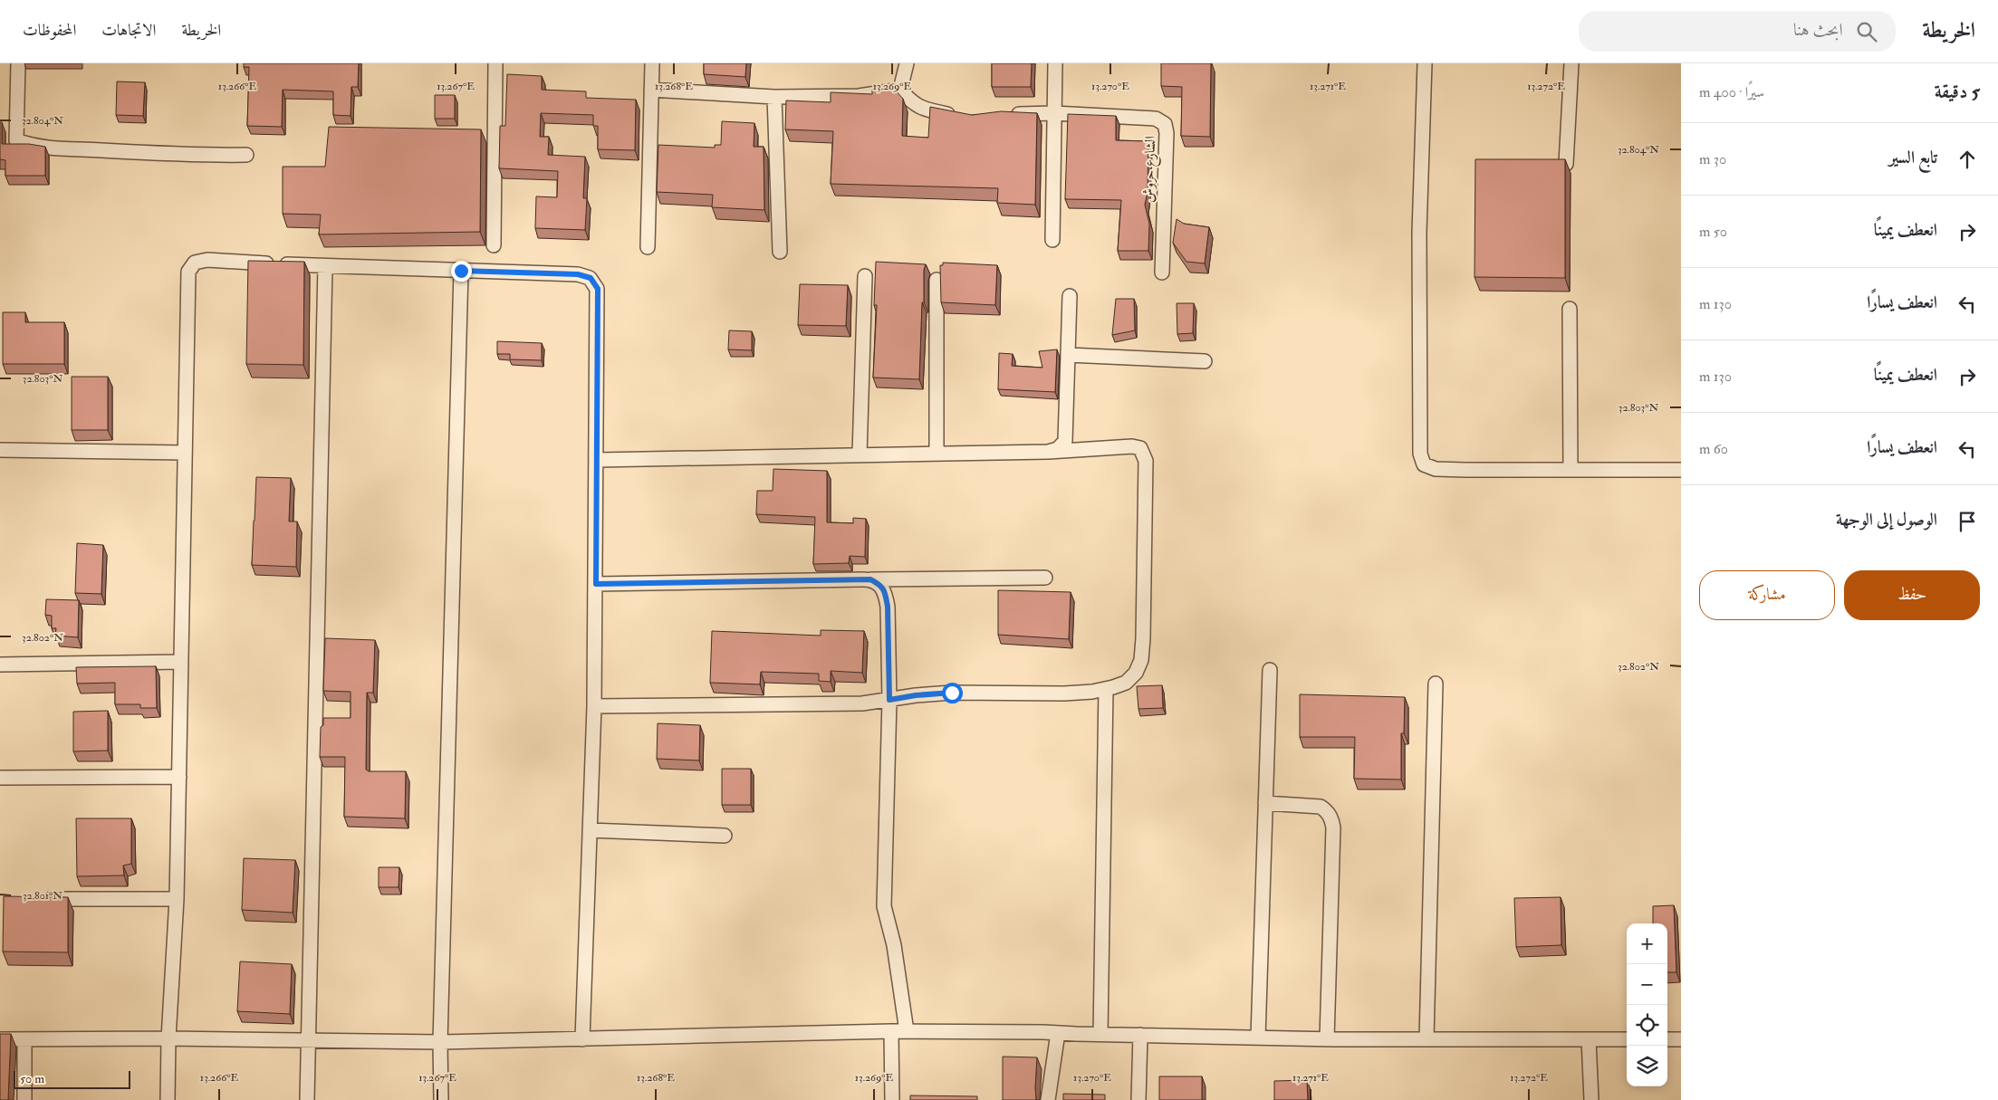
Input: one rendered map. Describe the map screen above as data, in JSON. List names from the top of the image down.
{
  "streets": {
    "street": ["الشارع حروش"]
  },
  "scale_bar": "50 m",
  "page": {
    "header": "الخريطة",
    "search": "ابحث هنا",
    "nav": ["الخريطة", "الاتجاهات", "المحفوظات"],
    "heading": ["5 دقيقة", "سيرًا · 400 m"],
    "list": [
      ["تابع السير", "30 m"],
      ["انعطف يمينًا", "50 m"],
      ["انعطف يسارًا", "130 m"],
      ["انعطف يمينًا", "130 m"],
      ["انعطف يسارًا", "60 m"],
      "الوصول إلى الوجهة"
    ],
    "buttons": ["حفظ", "مشاركة"],
    "map_buttons": ["+", "−"],
    "scale": "50 m"
  },
  "coordinates": [
    "13.266°E",
    "13.267°E",
    "13.268°E",
    "13.269°E",
    "13.270°E",
    "13.271°E",
    "13.272°E",
    "32.804°N",
    "32.803°N",
    "32.802°N",
    "32.801°N"
  ]
}
